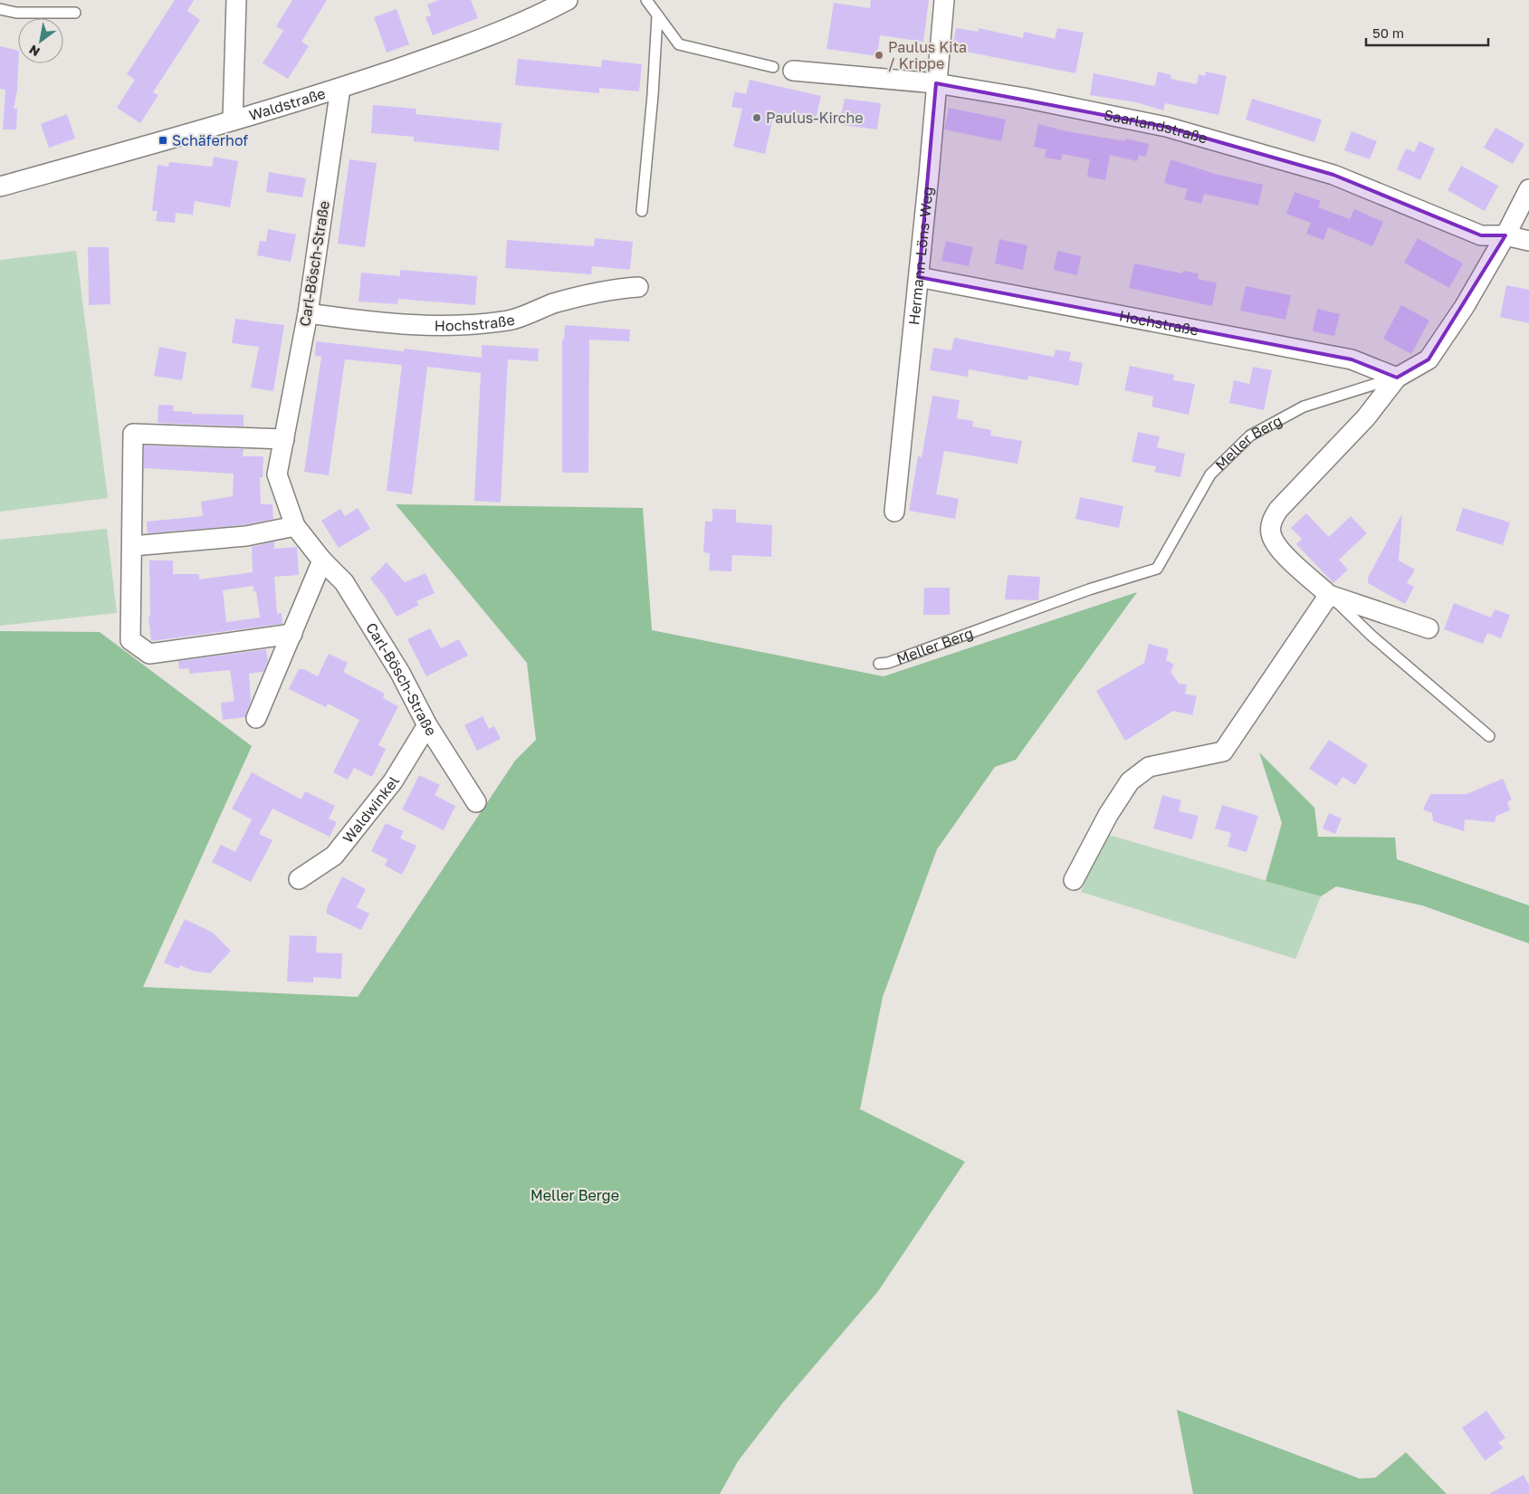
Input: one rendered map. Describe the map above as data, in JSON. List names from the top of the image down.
{
  "streets": {
    "street": [
      "Waldstraße",
      "Saarlandstraße",
      "Hermann-Löns-Weg",
      "Carl-Bösch-Straße",
      "Hochstraße",
      "Waldwinkel"
    ],
    "lane": ["Meller Berg"]
  },
  "crossings": [
    ["Waldstraße", "Carl-Bösch-Straße"],
    ["Saarlandstraße", "Hermann-Löns-Weg"],
    ["Hermann-Löns-Weg", "Hochstraße"],
    ["Carl-Bösch-Straße", "Hochstraße"],
    ["Carl-Bösch-Straße", "Waldwinkel"],
    ["Hochstraße", "Meller Berg"]
  ],
  "parks": ["Meller Berge"],
  "places": {
    "other": ["Paulus Kita / Krippe", "Paulus-Kirche"],
    "transit": ["Schäferhof"]
  },
  "scale_bar": "50 m",
  "north": "bottom left"
}
